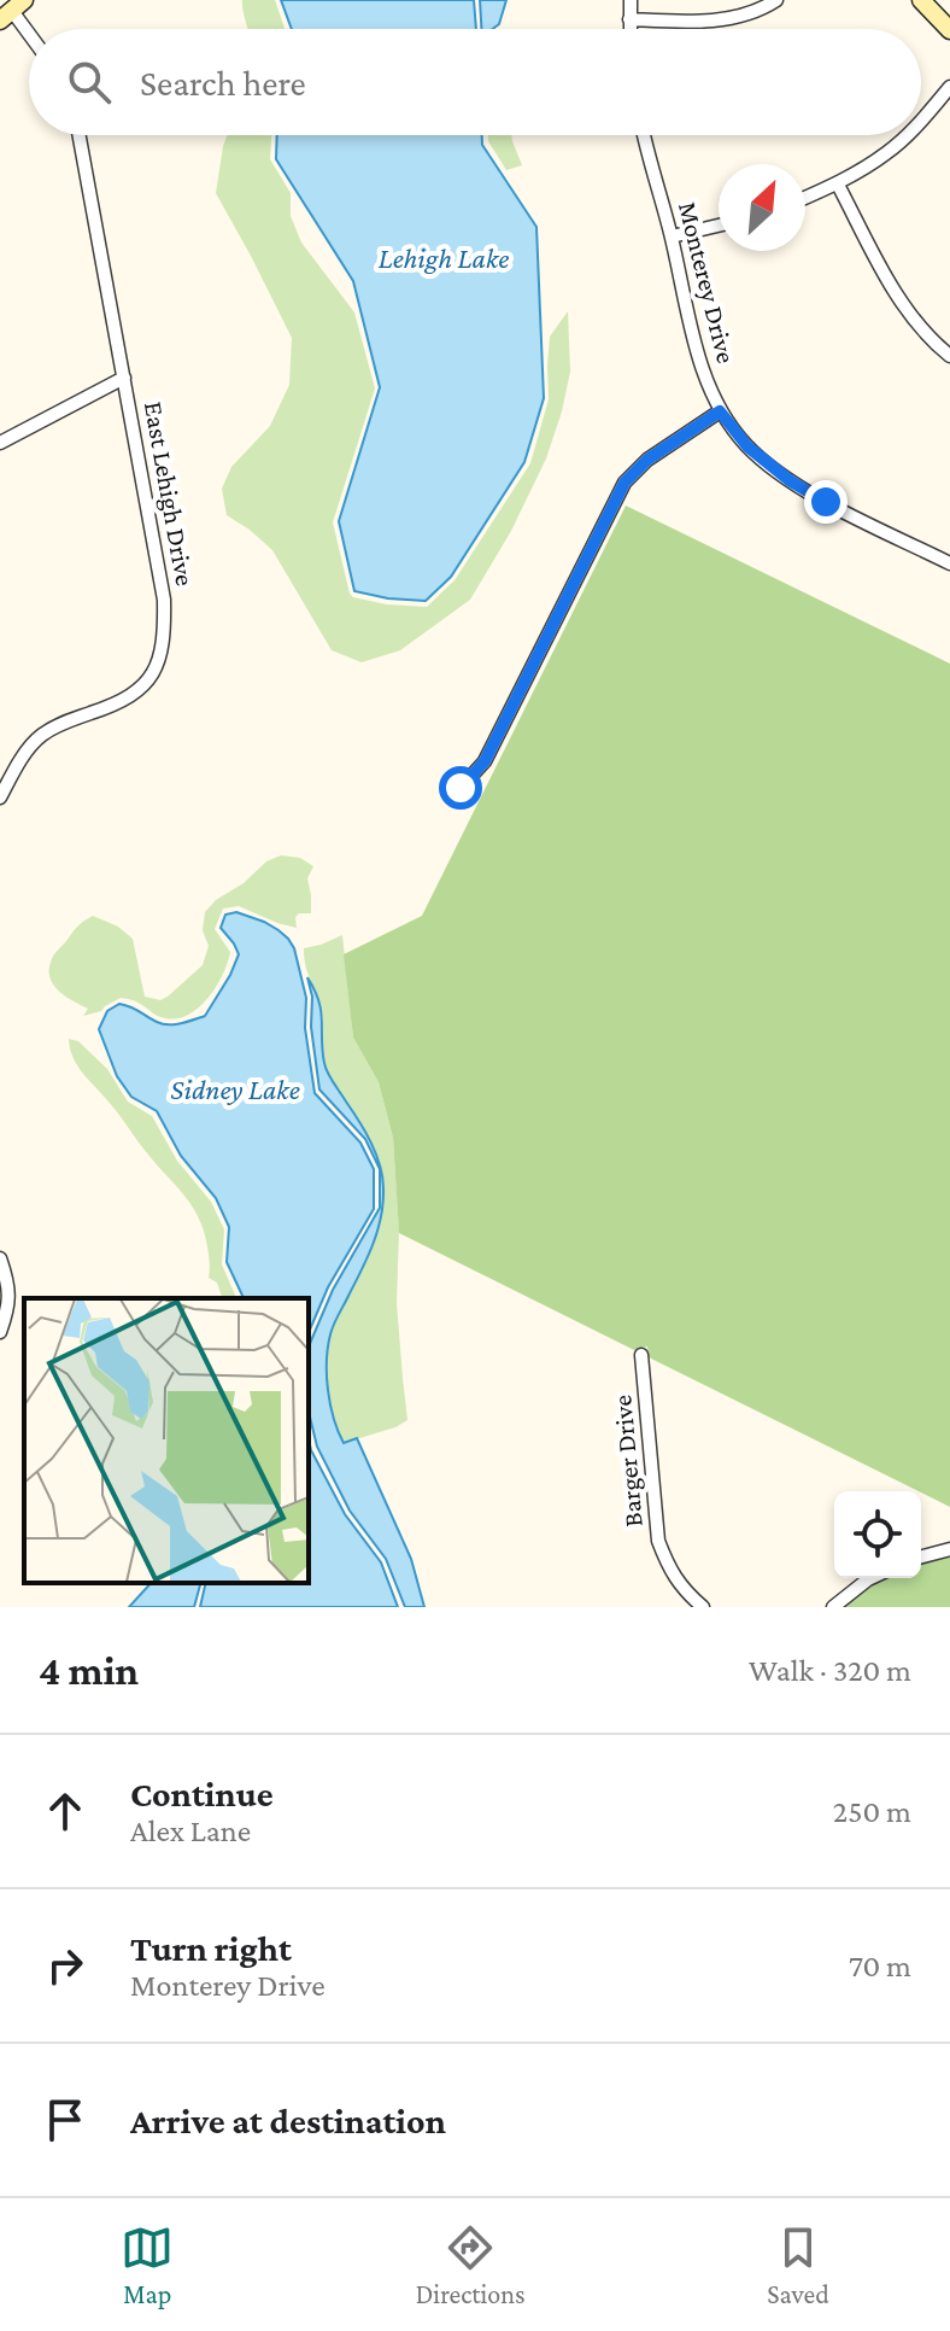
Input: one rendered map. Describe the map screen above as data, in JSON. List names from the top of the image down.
{
  "streets": {
    "street": ["Monterey Drive", "East Lehigh Drive", "Barger Drive"]
  },
  "water": ["Lehigh Lake", "Sidney Lake"],
  "north": "top right",
  "page": {
    "search": "Search here",
    "heading": ["4 min", "Walk · 320 m"],
    "list": [
      ["Continue", "Alex Lane", "250 m"],
      ["Turn right", "Monterey Drive", "70 m"],
      "Arrive at destination"
    ],
    "nav": ["Map", "Directions", "Saved"]
  }
}
